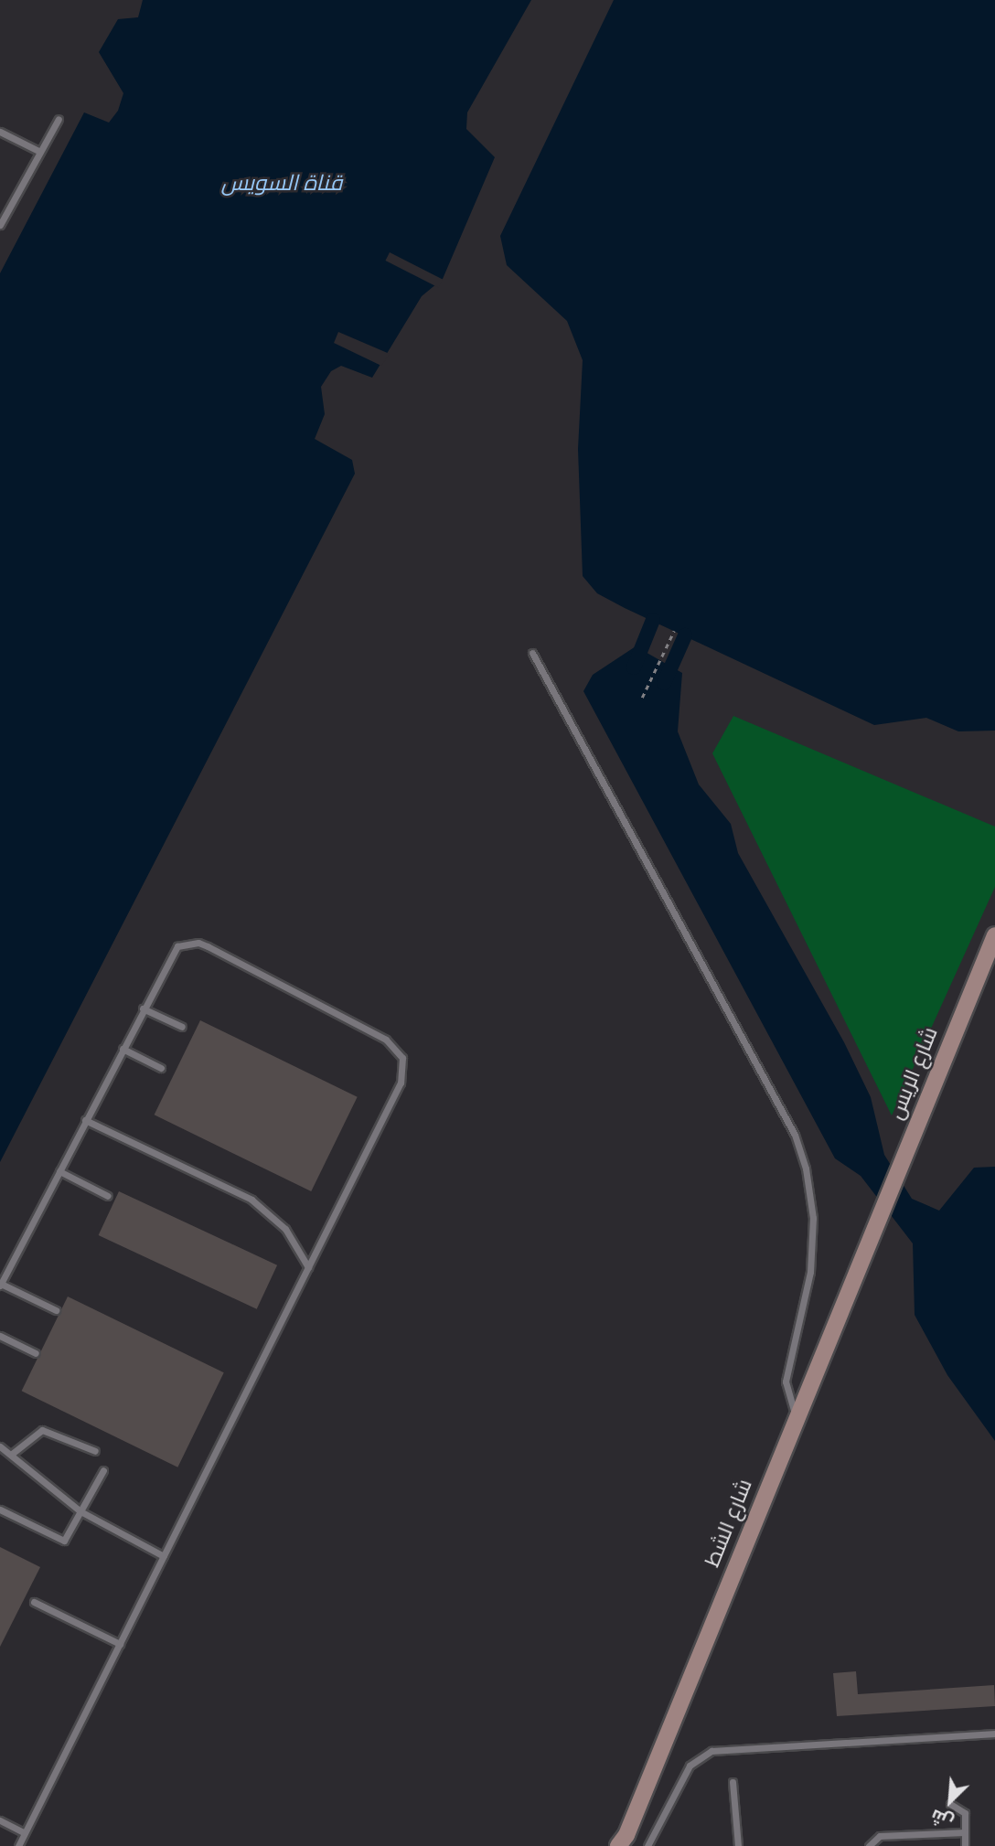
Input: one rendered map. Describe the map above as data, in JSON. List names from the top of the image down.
{
  "streets": {
    "street": ["شارع الريس", "شارع الشط"]
  },
  "crossings": [
    ["شارع الريس", "شارع الشط"]
  ],
  "water": ["قناة السويس"],
  "north": "bottom left"
}
